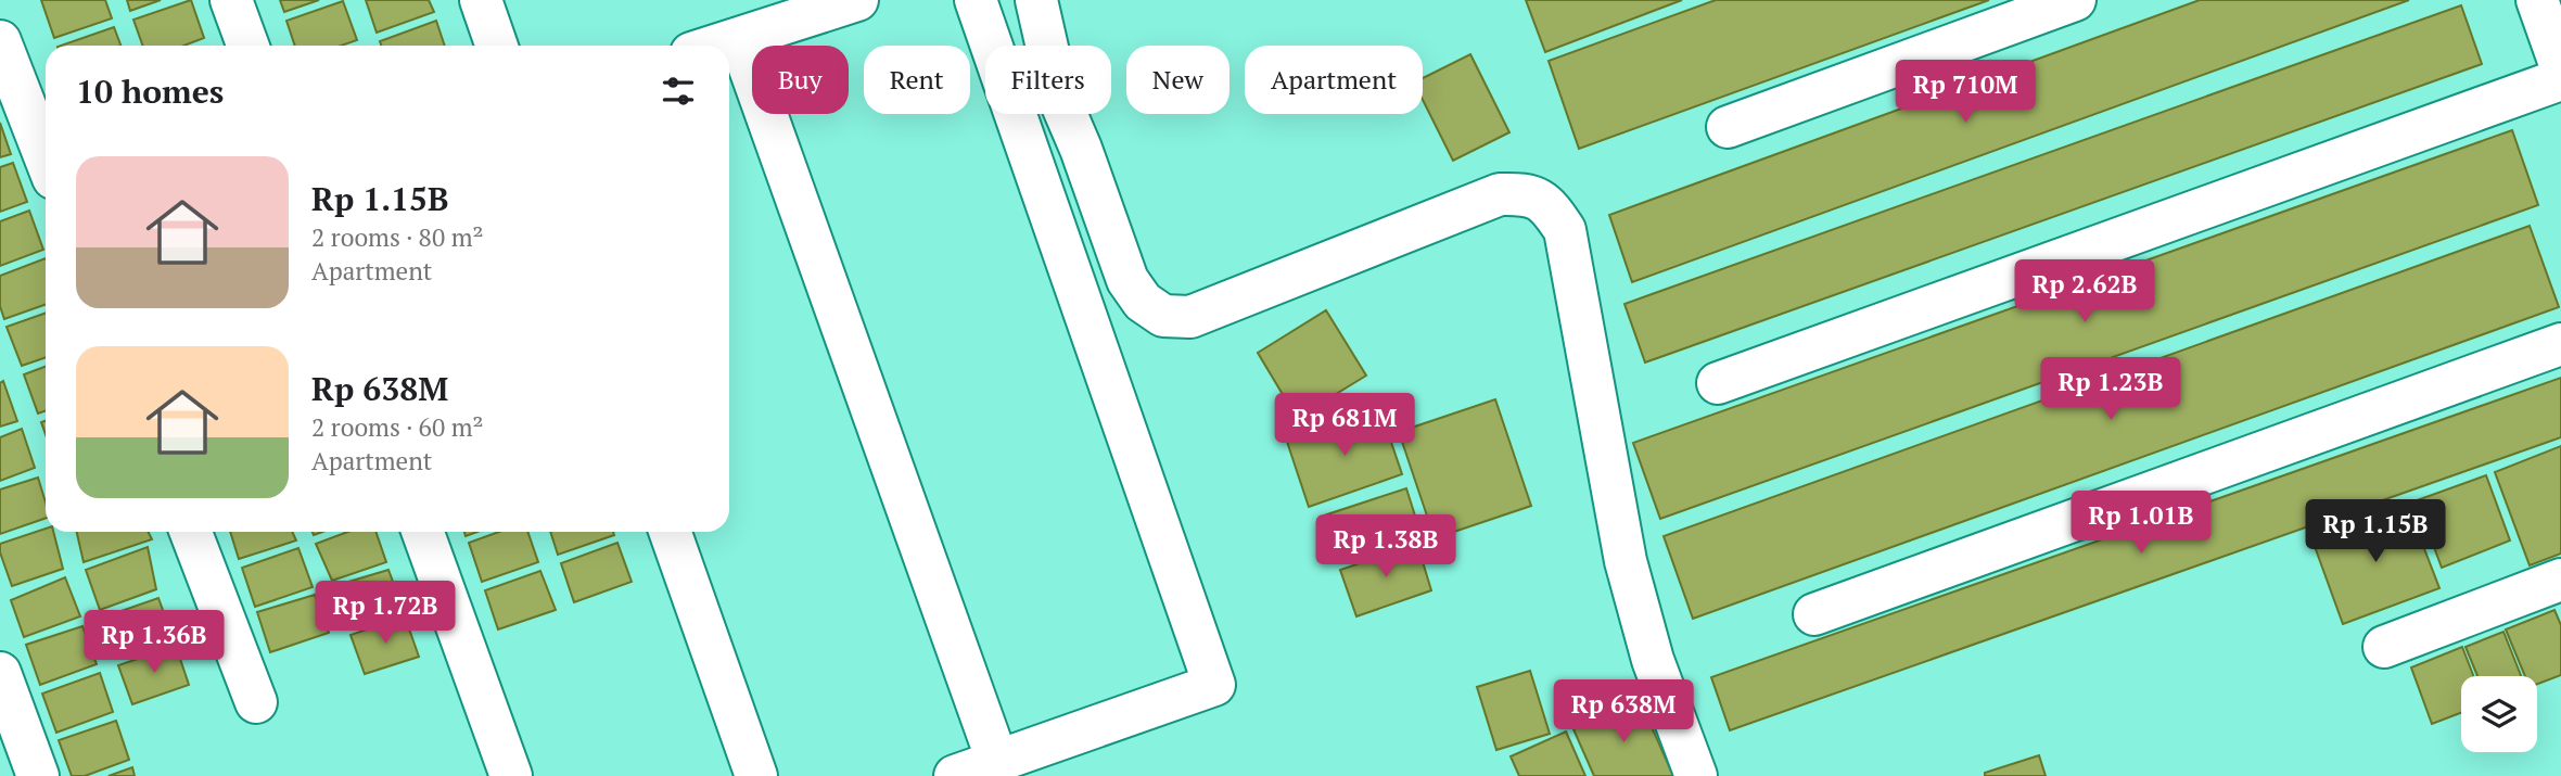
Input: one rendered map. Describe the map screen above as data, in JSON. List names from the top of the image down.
{
  "page": {
    "chip": [
      "Buy",
      "Rent",
      "Filters",
      "New",
      "Apartment"
    ],
    "heading": "10 homes",
    "price": [
      "Rp 710M",
      "Rp 2.62B",
      "Rp 1.23B",
      "Rp 681M",
      "Rp 1.01B",
      "Rp 1.15B",
      "Rp 1.38B",
      "Rp 1.72B",
      "Rp 1.36B",
      "Rp 638M"
    ],
    "list": [
      {
        "name": "Rp 1.15B",
        "note": "2 rooms · 80 m² · Apartment"
      },
      {
        "name": "Rp 638M",
        "note": "2 rooms · 60 m² · Apartment"
      }
    ]
  }
}
